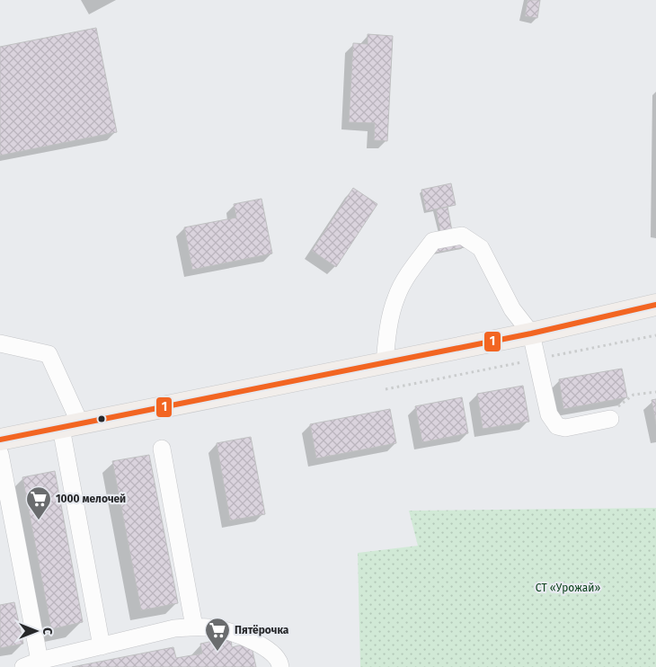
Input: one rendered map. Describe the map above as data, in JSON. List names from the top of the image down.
{
  "parks": ["СТ «Урожай»"],
  "places": {
    "supermarket": ["1000 мелочей", "Пятёрочка"]
  },
  "lines": ["transit line 1"],
  "north": "right"
}
